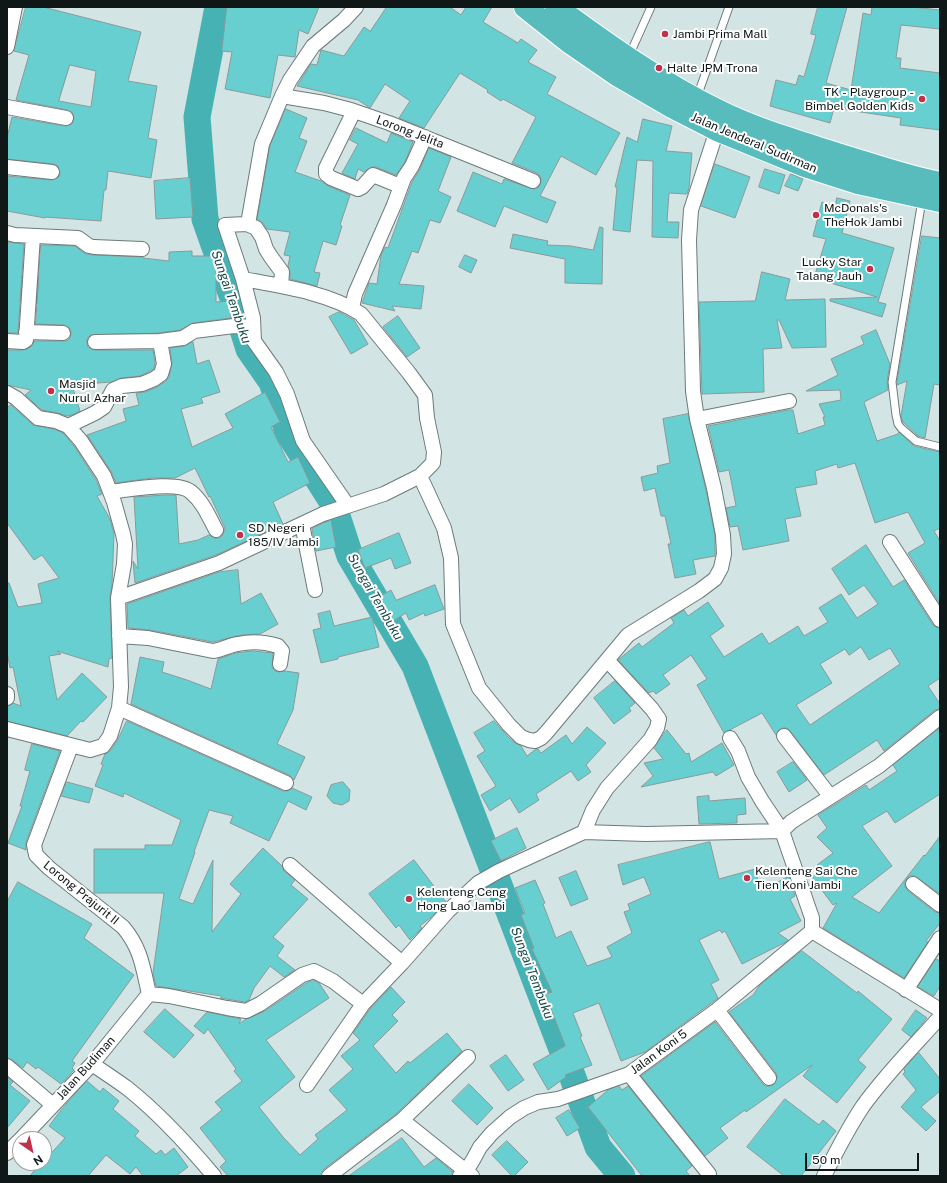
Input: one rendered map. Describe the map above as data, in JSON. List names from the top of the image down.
{
  "streets": {
    "highway": ["Jalan Jenderal Sudirman"],
    "street": [
      "Lorong Jelita",
      "Lorong Prajurit II",
      "Jalan Koni 5",
      "Jalan Budiman"
    ]
  },
  "crossings": [
    ["Lorong Prajurit II", "Jalan Budiman"]
  ],
  "water": ["Sungai Tembuku"],
  "places": [
    "Jambi Prima Mall",
    "Halte JPM Trona",
    "TK - Playgroup - Bimbel Golden Kids",
    "McDonals's TheHok Jambi",
    "Lucky Star Talang Jauh",
    "Masjid Nurul Azhar",
    "SD Negeri 185/IV Jambi",
    "Kelenteng Sai Che Tien Koni Jambi",
    "Kelenteng Ceng Hong Lao Jambi"
  ],
  "scale_bar": "50 m",
  "north": "bottom right"
}
